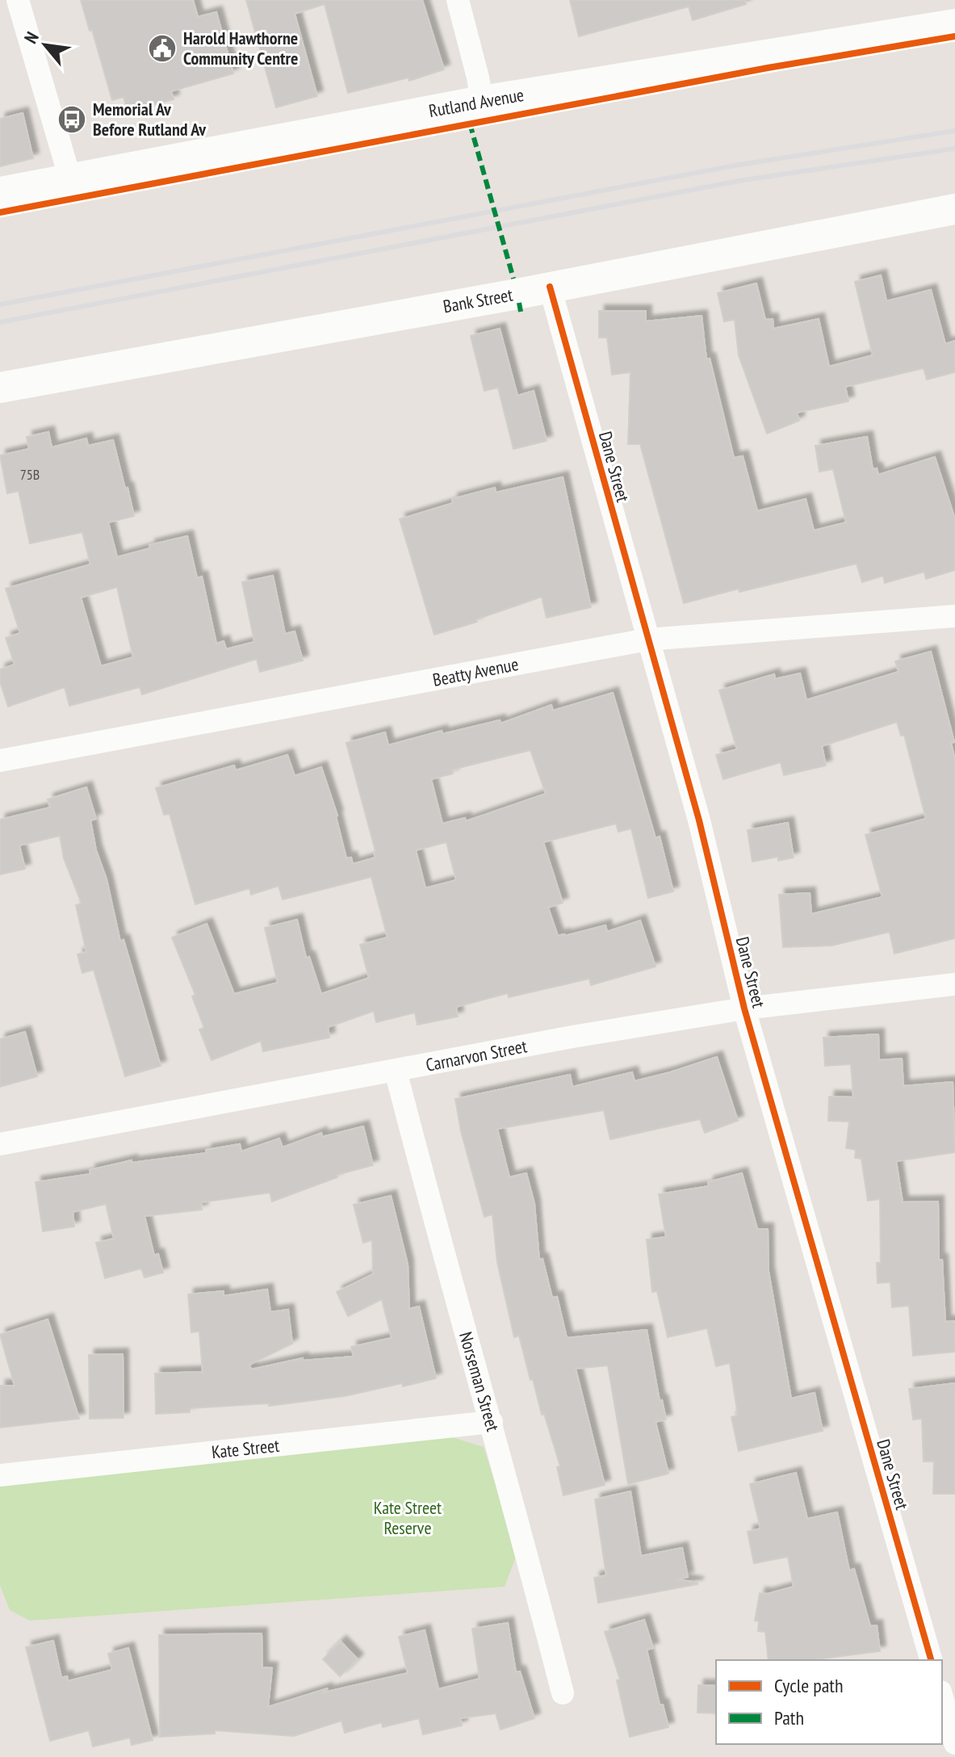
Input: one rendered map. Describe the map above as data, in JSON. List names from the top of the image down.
{
  "streets": {
    "street": [
      "Rutland Avenue",
      "Bank Street",
      "Dane Street",
      "Beatty Avenue",
      "Carnarvon Street",
      "Norseman Street",
      "Kate Street"
    ]
  },
  "crossings": [
    ["Bank Street", "Dane Street"],
    ["Dane Street", "Beatty Avenue"],
    ["Dane Street", "Carnarvon Street"],
    ["Carnarvon Street", "Norseman Street"],
    ["Norseman Street", "Kate Street"]
  ],
  "parks": ["Kate Street Reserve"],
  "places": {
    "public building": ["Harold Hawthorne Community Centre"],
    "bus stop": ["Memorial Av Before Rutland Av"]
  },
  "house_numbers": ["75B"],
  "legend": ["Cycle path", "Path"],
  "north": "top left"
}
